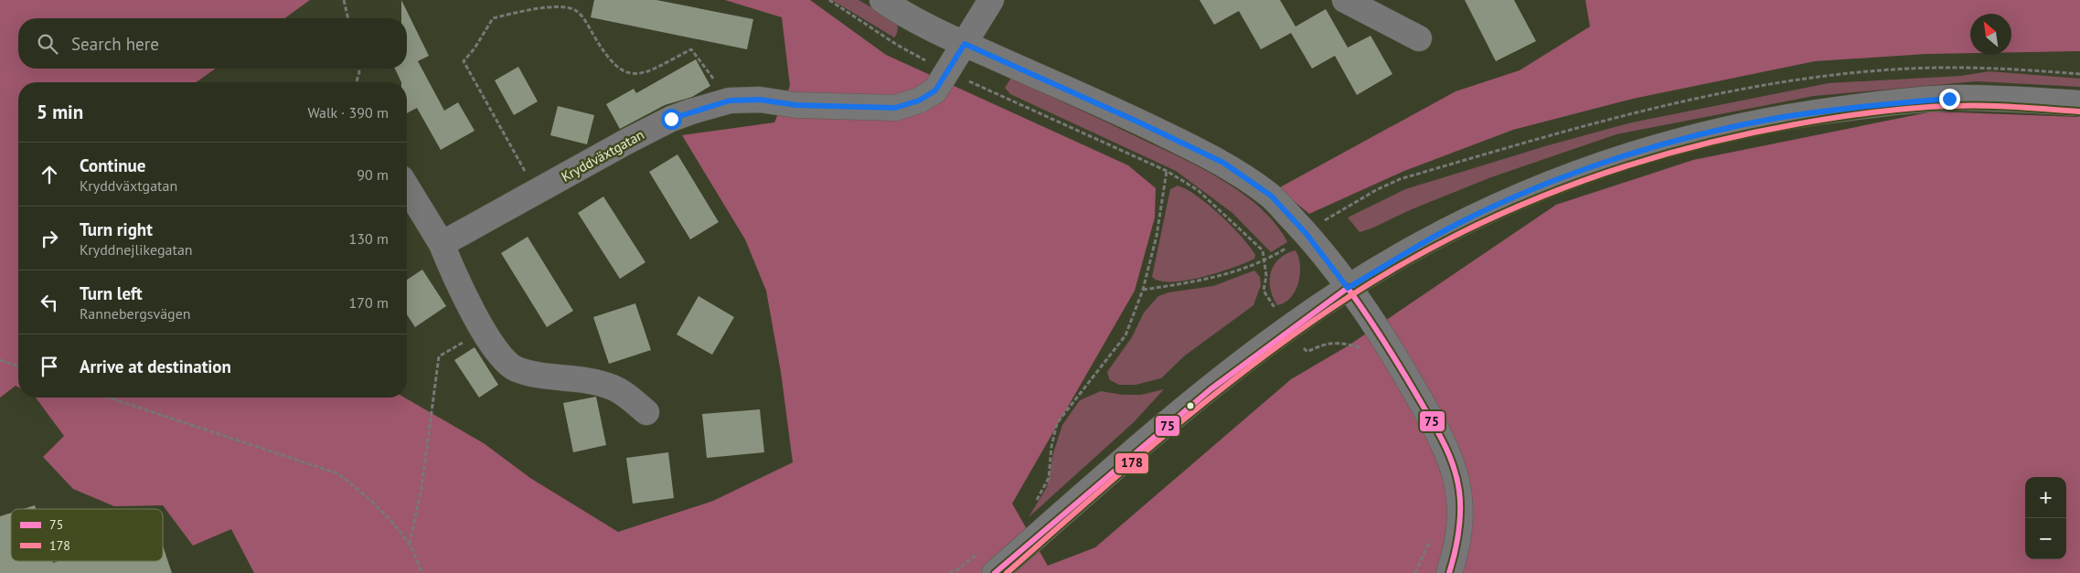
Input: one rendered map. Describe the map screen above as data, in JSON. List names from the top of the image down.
{
  "streets": {
    "street": ["Kryddväxtgatan"]
  },
  "lines": ["transit line 178", "transit line 75"],
  "legend": ["75", "178"],
  "north": "top left",
  "page": {
    "search": "Search here",
    "heading": ["5 min", "Walk · 390 m"],
    "list": [
      ["Continue", "Kryddväxtgatan", "90 m"],
      ["Turn right", "Kryddnejlikegatan", "130 m"],
      ["Turn left", "Rannebergsvägen", "170 m"],
      "Arrive at destination"
    ],
    "map_buttons": ["+", "−"]
  }
}
